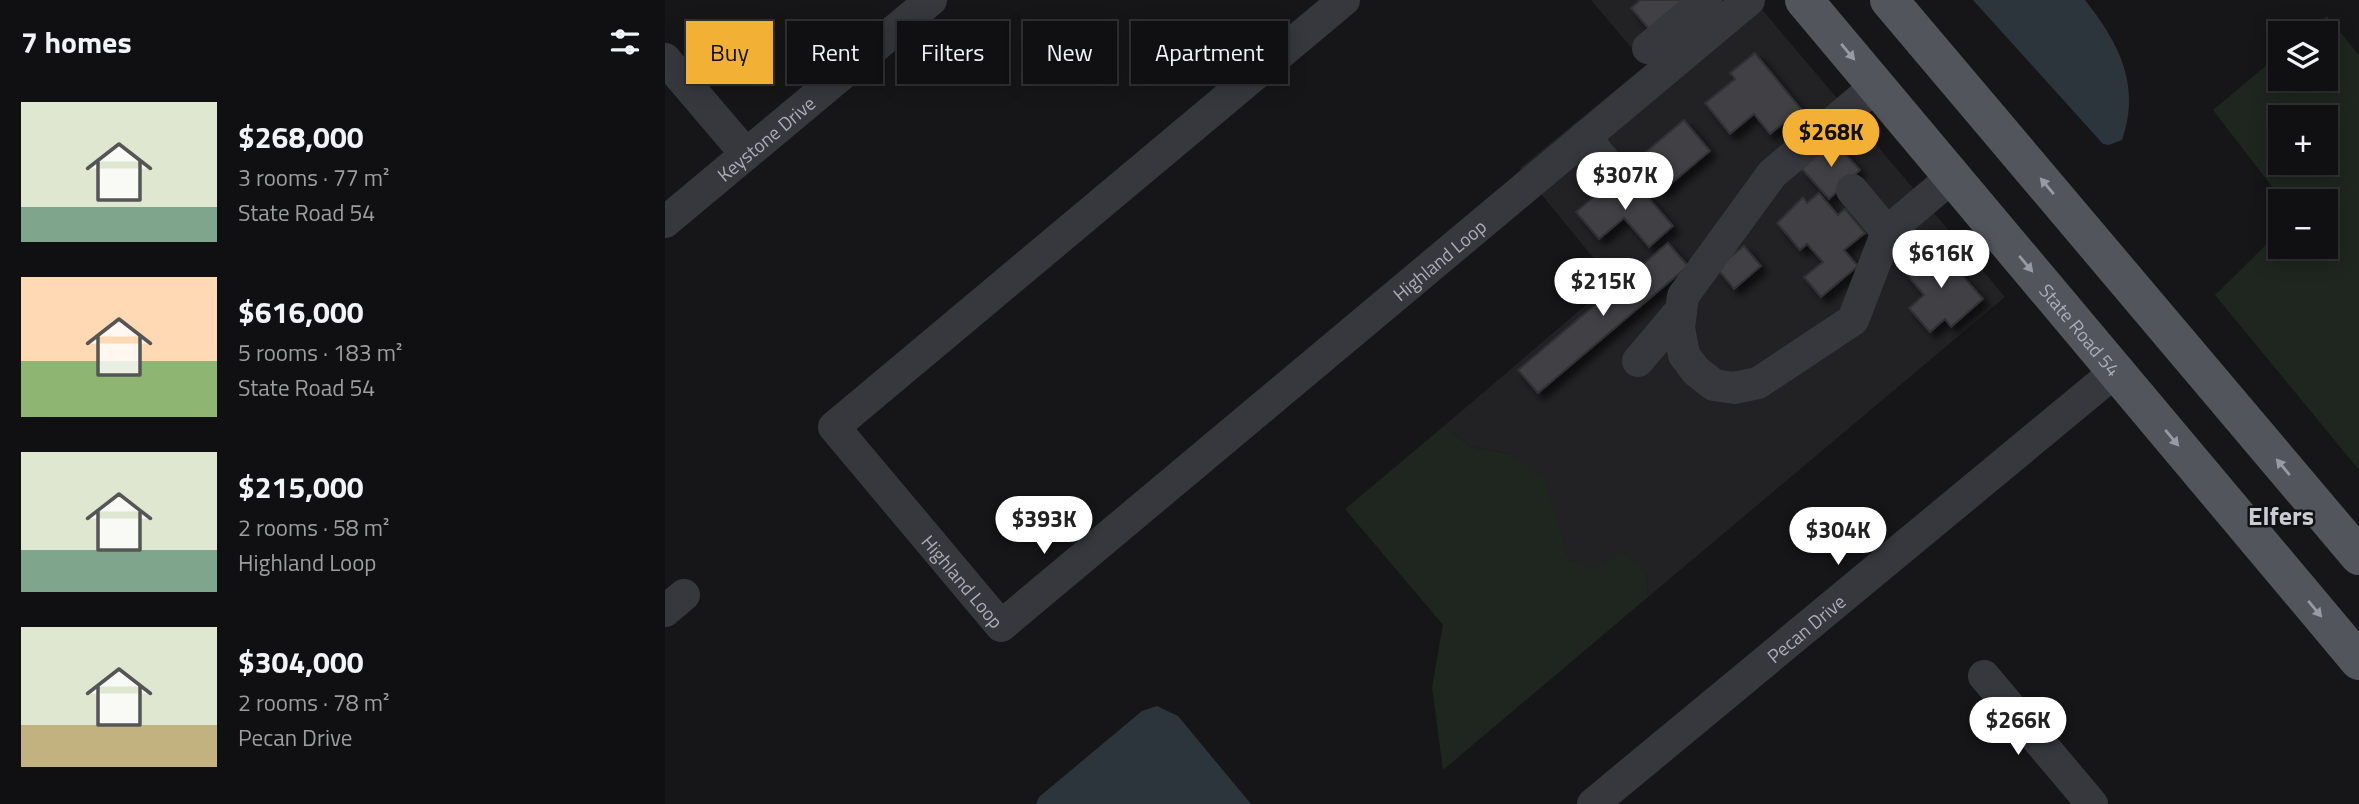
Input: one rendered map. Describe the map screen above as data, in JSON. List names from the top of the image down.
{
  "streets": {
    "main road": ["State Road 54"],
    "street": ["Keystone Drive", "Highland Loop", "Pecan Drive"]
  },
  "crossings": [
    ["State Road 54", "Pecan Drive"]
  ],
  "districts": ["Elfers"],
  "page": {
    "heading": "7 homes",
    "map_buttons": ["+", "−"],
    "chip": [
      "Buy",
      "Rent",
      "Filters",
      "New",
      "Apartment"
    ],
    "list": [
      {
        "name": "$268,000",
        "note": "3 rooms · 77 m² · State Road 54"
      },
      {
        "name": "$616,000",
        "note": "5 rooms · 183 m² · State Road 54"
      },
      {
        "name": "$215,000",
        "note": "2 rooms · 58 m² · Highland Loop"
      },
      {
        "name": "$304,000",
        "note": "2 rooms · 78 m² · Pecan Drive"
      }
    ],
    "price": [
      "$268K",
      "$307K",
      "$616K",
      "$215K",
      "$393K",
      "$304K",
      "$266K"
    ]
  }
}
